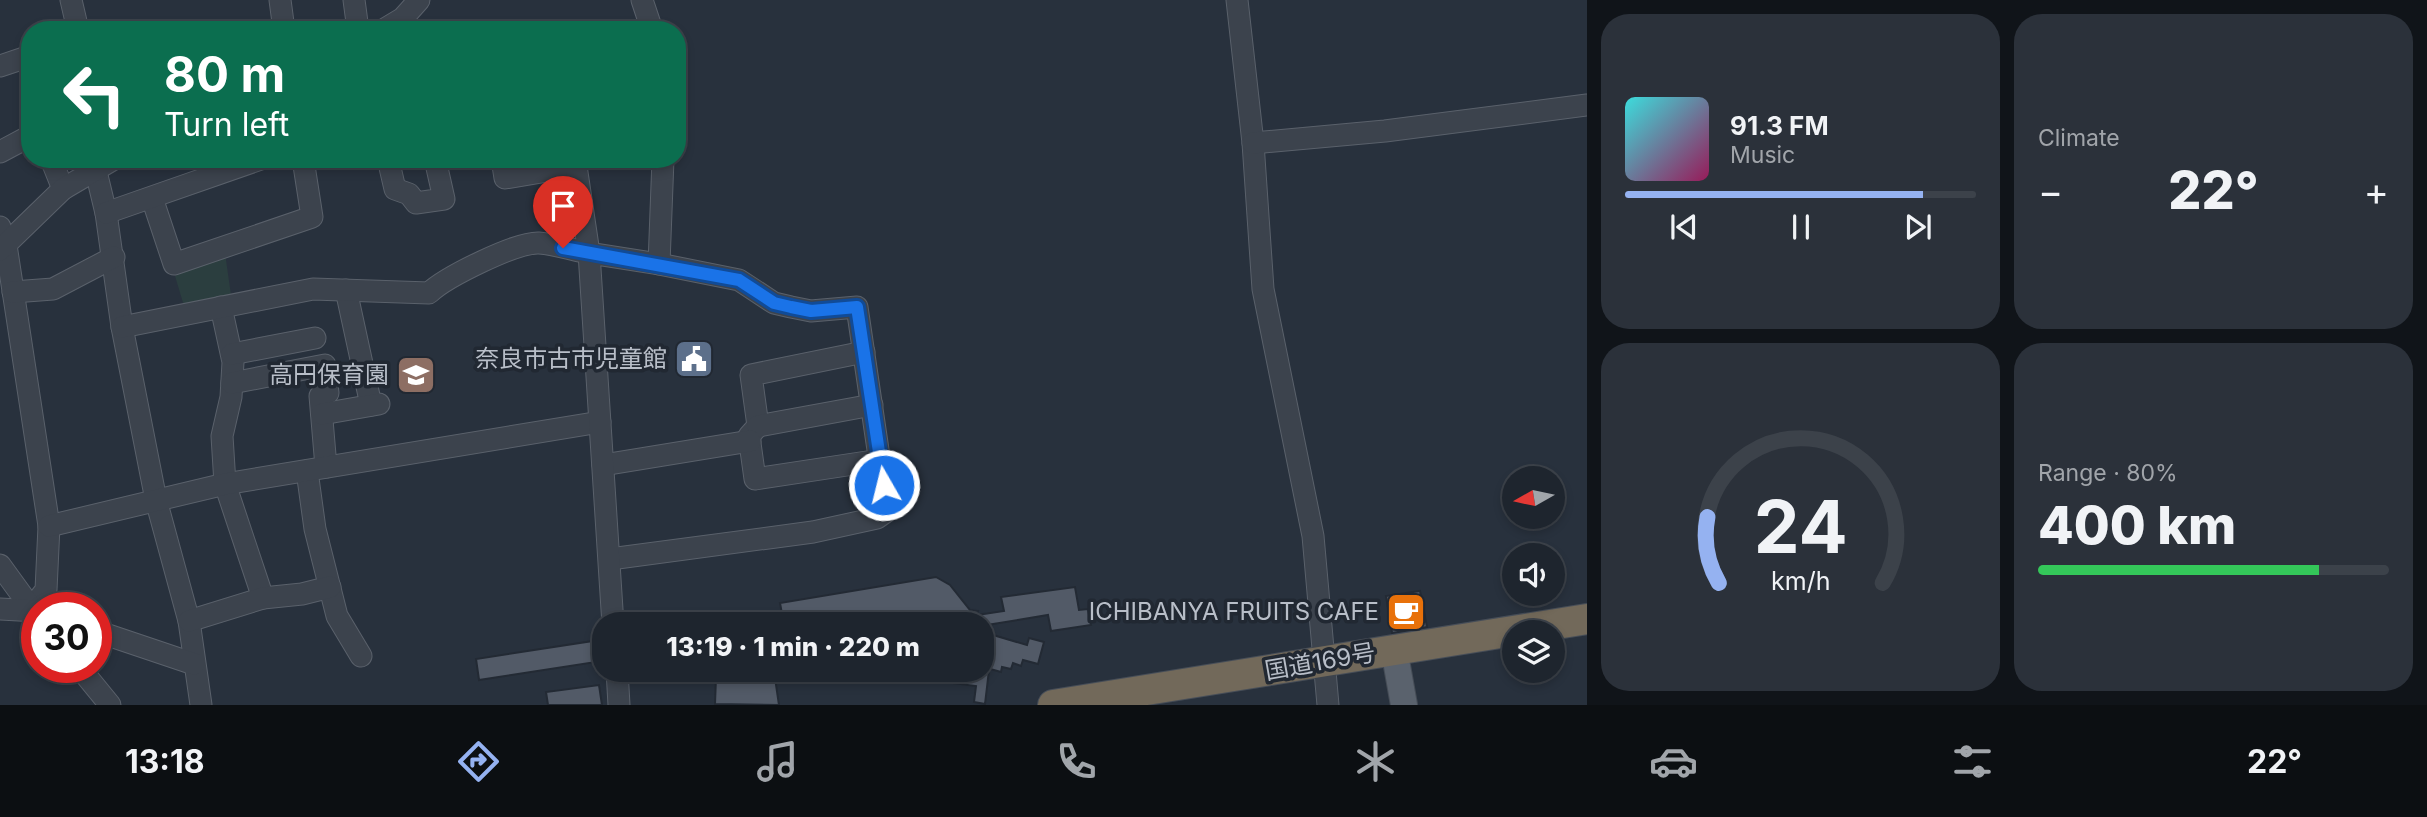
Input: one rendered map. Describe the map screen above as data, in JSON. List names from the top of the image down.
{
  "streets": {
    "highway": ["国道169号"]
  },
  "places": {
    "public building": ["奈良市古市児童館"],
    "school or university": ["高円保育園"],
    "cafe": ["ICHIBANYA FRUITS CAFE"]
  },
  "north": "left",
  "page": {
    "tile": [
      "Climate",
      ["Range · 80%", "400 km"]
    ],
    "turn": ["80 m", "Turn left"],
    "song": ["91.3 FM", "Music"],
    "heat": ["−", "22°", "+"],
    "limit": "30",
    "trip": "13:19 · 1 min · 220 m",
    "tabs": ["13:18", "22°"],
    "gauge": ["24", "km/h"]
  }
}
